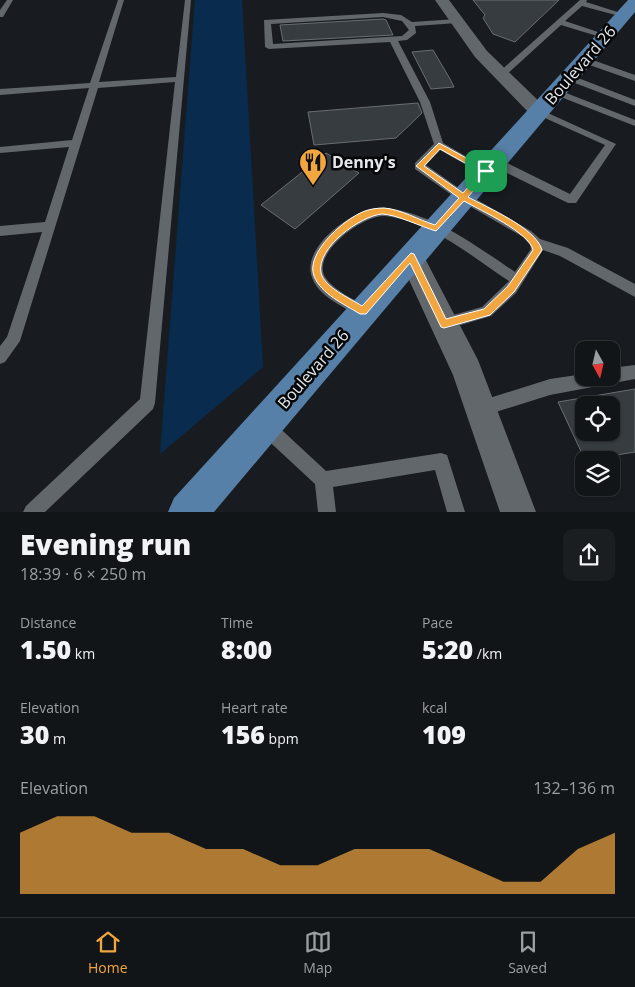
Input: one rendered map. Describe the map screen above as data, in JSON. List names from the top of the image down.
{
  "streets": {
    "main road": ["Boulevard 26"]
  },
  "places": {
    "restaurant": ["Denny's"]
  },
  "north": "bottom",
  "page": {
    "heading": ["Evening run", "18:39 · 6 × 250 m"],
    "stats": [
      ["Distance", "1.50 km"],
      ["Time", "8:00"],
      ["Pace", "5:20 /km"],
      ["Elevation", "30 m"],
      ["Heart rate", "156 bpm"],
      ["kcal", "109"]
    ],
    "chart": ["Elevation", "132–136 m"],
    "tabs": ["Home", "Map", "Saved"]
  }
}
